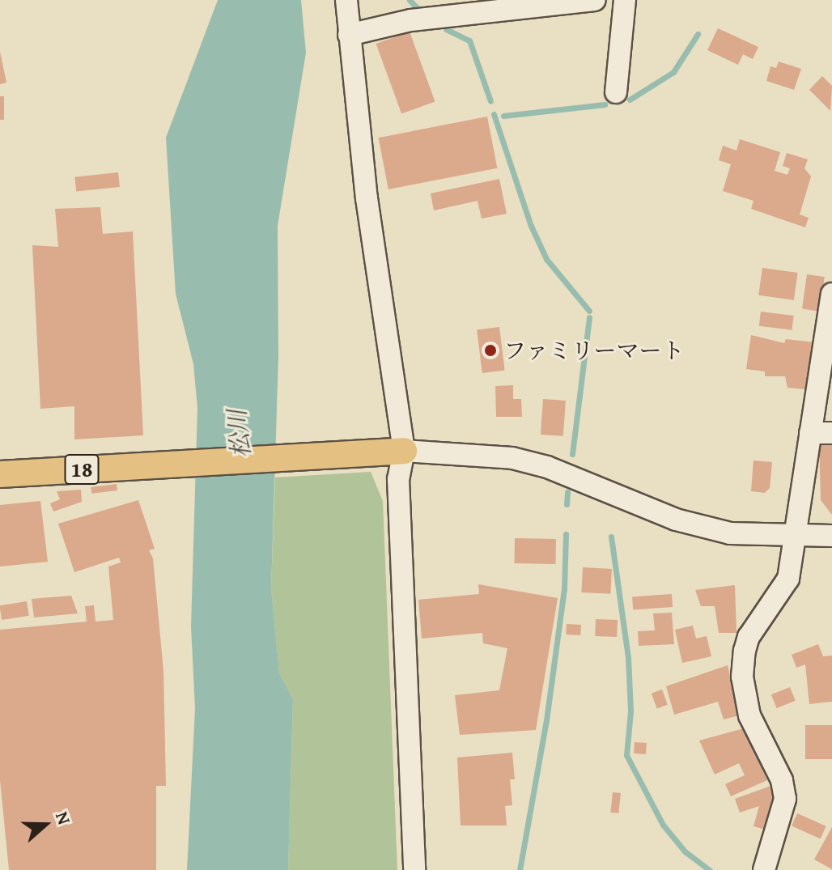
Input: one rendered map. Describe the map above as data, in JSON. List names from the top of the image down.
{
  "streets": {
    "main road": ["18"]
  },
  "water": ["松川"],
  "places": ["ファミリーマート"],
  "north": "right"
}
